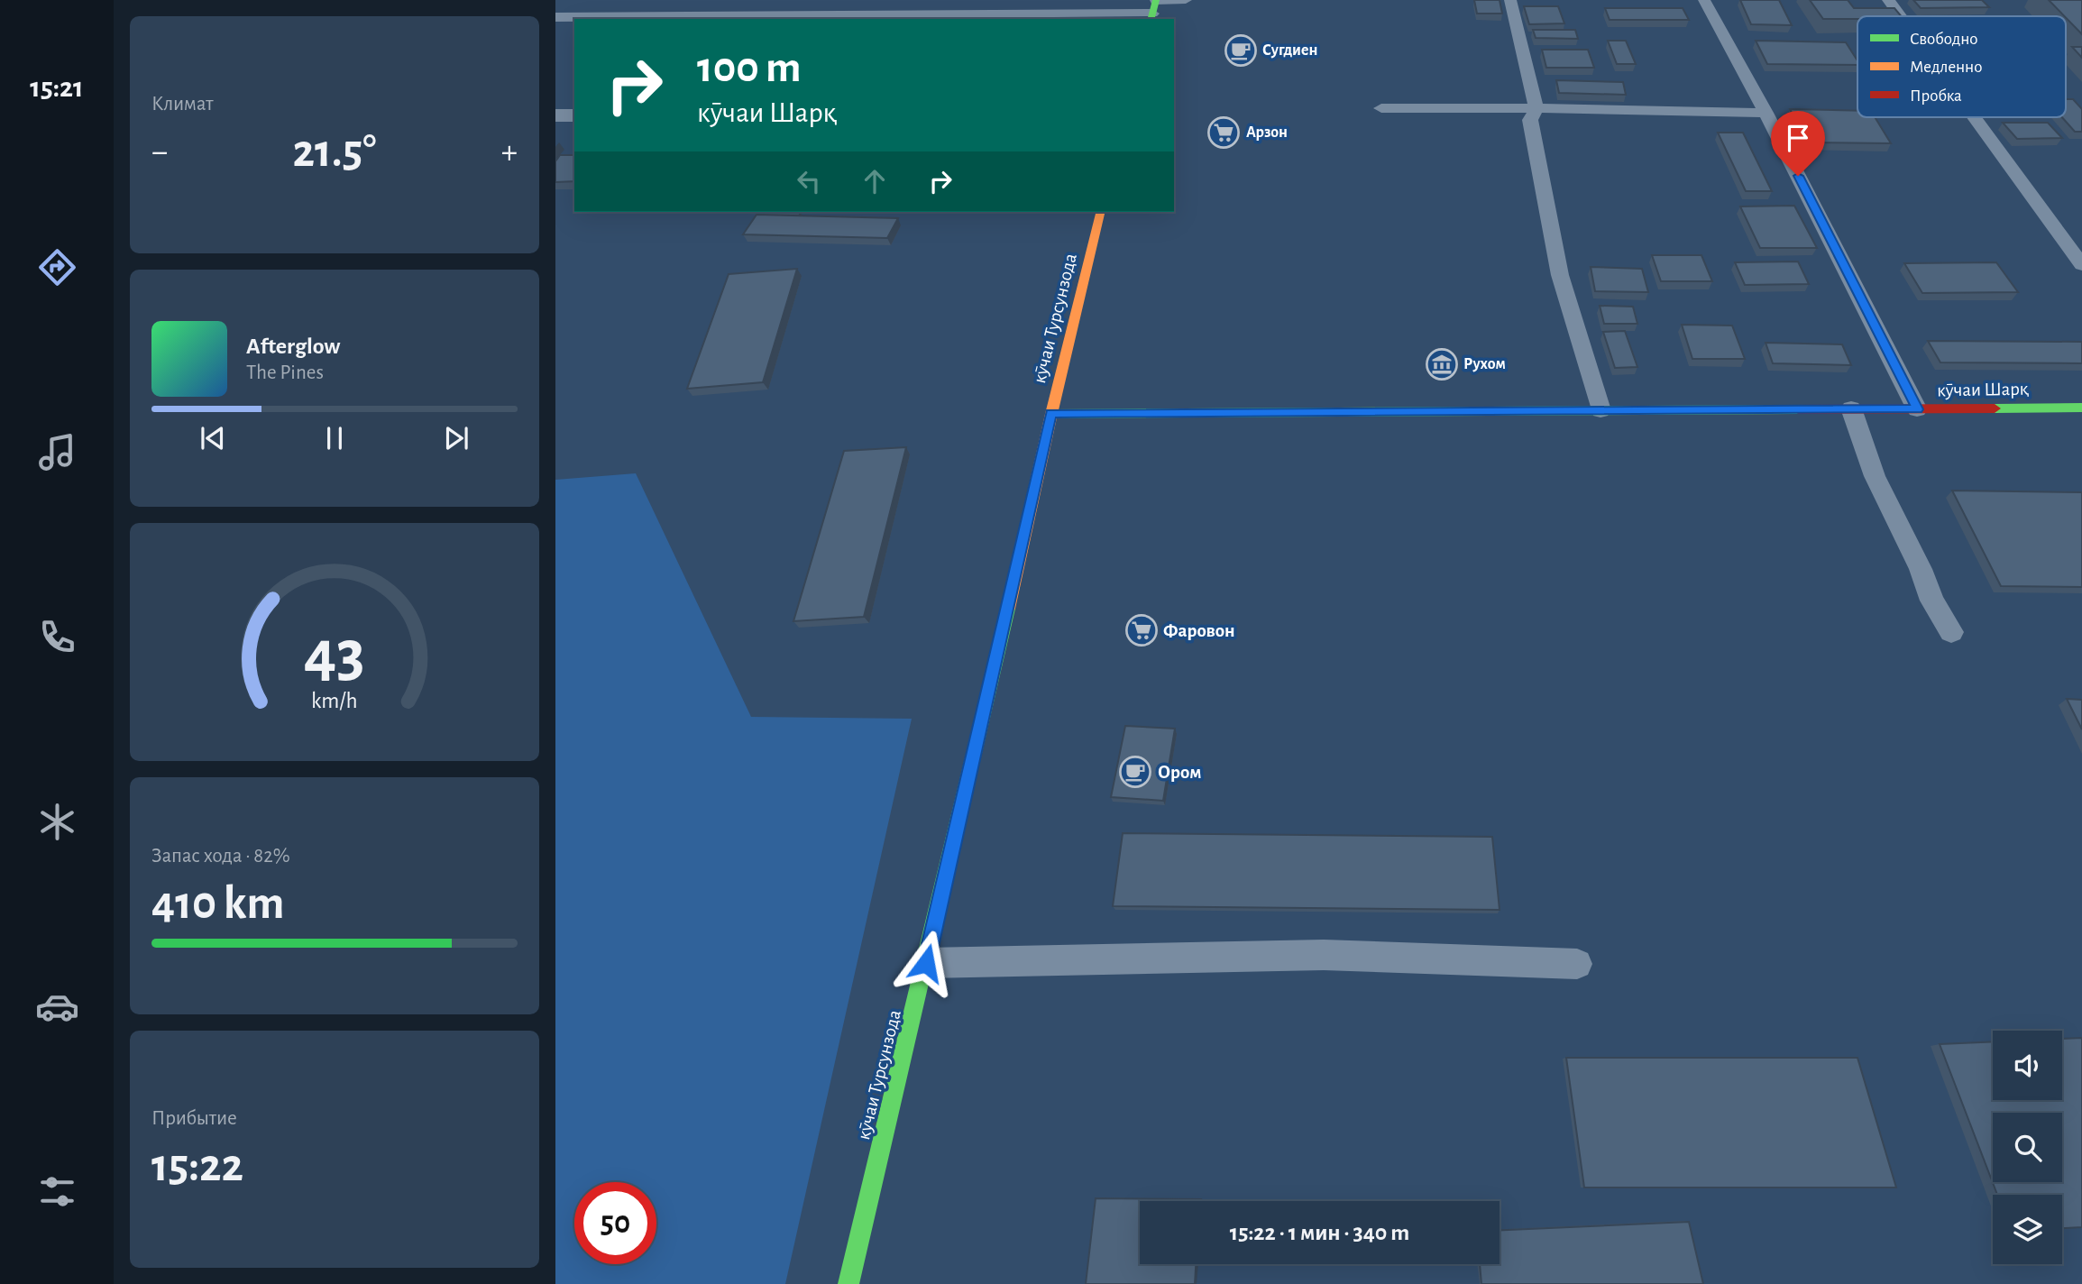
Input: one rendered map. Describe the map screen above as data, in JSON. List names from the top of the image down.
{
  "streets": {
    "main road": ["кӯчаи Турсунзода", "кӯчаи Шарқ"]
  },
  "crossings": [
    ["кӯчаи Турсунзода", "кӯчаи Шарқ"]
  ],
  "places": {
    "cafe": ["Сугдиен", "Ором"],
    "supermarket": ["Арзон", "Фаровон"],
    "museum": ["Рухом"]
  },
  "legend": ["Свободно", "Медленно", "Пробка"],
  "page": {
    "tabs": "15:21",
    "tile": [
      "Климат",
      ["Запас хода · 82%", "410 km"],
      ["Прибытие", "15:22"]
    ],
    "turn": ["100 m", "кӯчаи Шарқ"],
    "heat": ["−", "21.5°", "+"],
    "song": ["Afterglow", "The Pines"],
    "limit": "50",
    "trip": "15:22 · 1 мин · 340 m",
    "gauge": ["43", "km/h"]
  }
}
